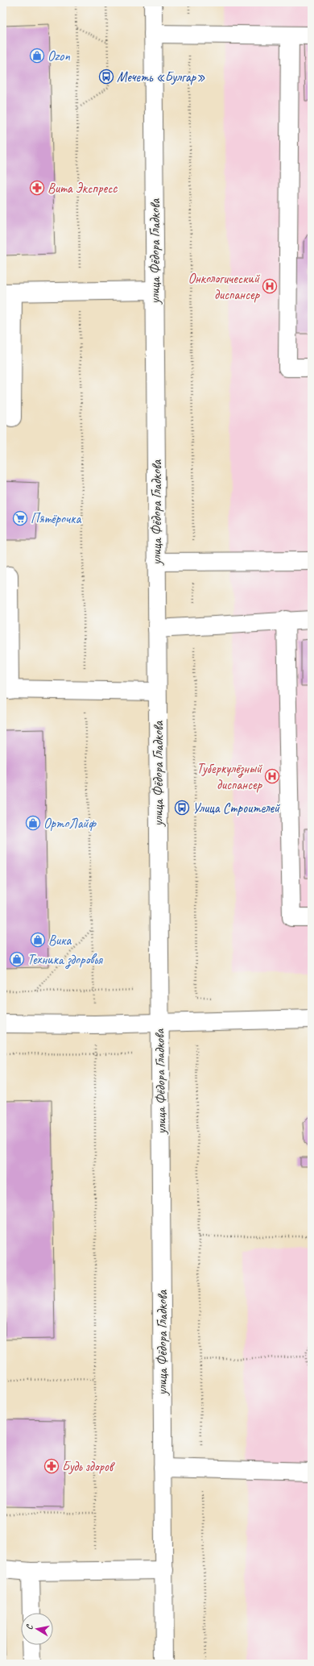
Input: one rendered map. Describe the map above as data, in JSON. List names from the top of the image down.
{
  "streets": {
    "street": ["улица Фёдора Гладкова"]
  },
  "places": {
    "shop": [
      "Ozon",
      "ОртоЛайф",
      "Вика",
      "Техника здоровья"
    ],
    "bus stop": ["Мечеть «Булгар»", "Улица Строителей"],
    "pharmacy": ["Вита Экспресс", "Будь здоров"],
    "hospital": ["Онкологический диспансер", "Туберкулёзный диспансер"],
    "supermarket": ["Пятёрочка"]
  },
  "north": "left"
}
